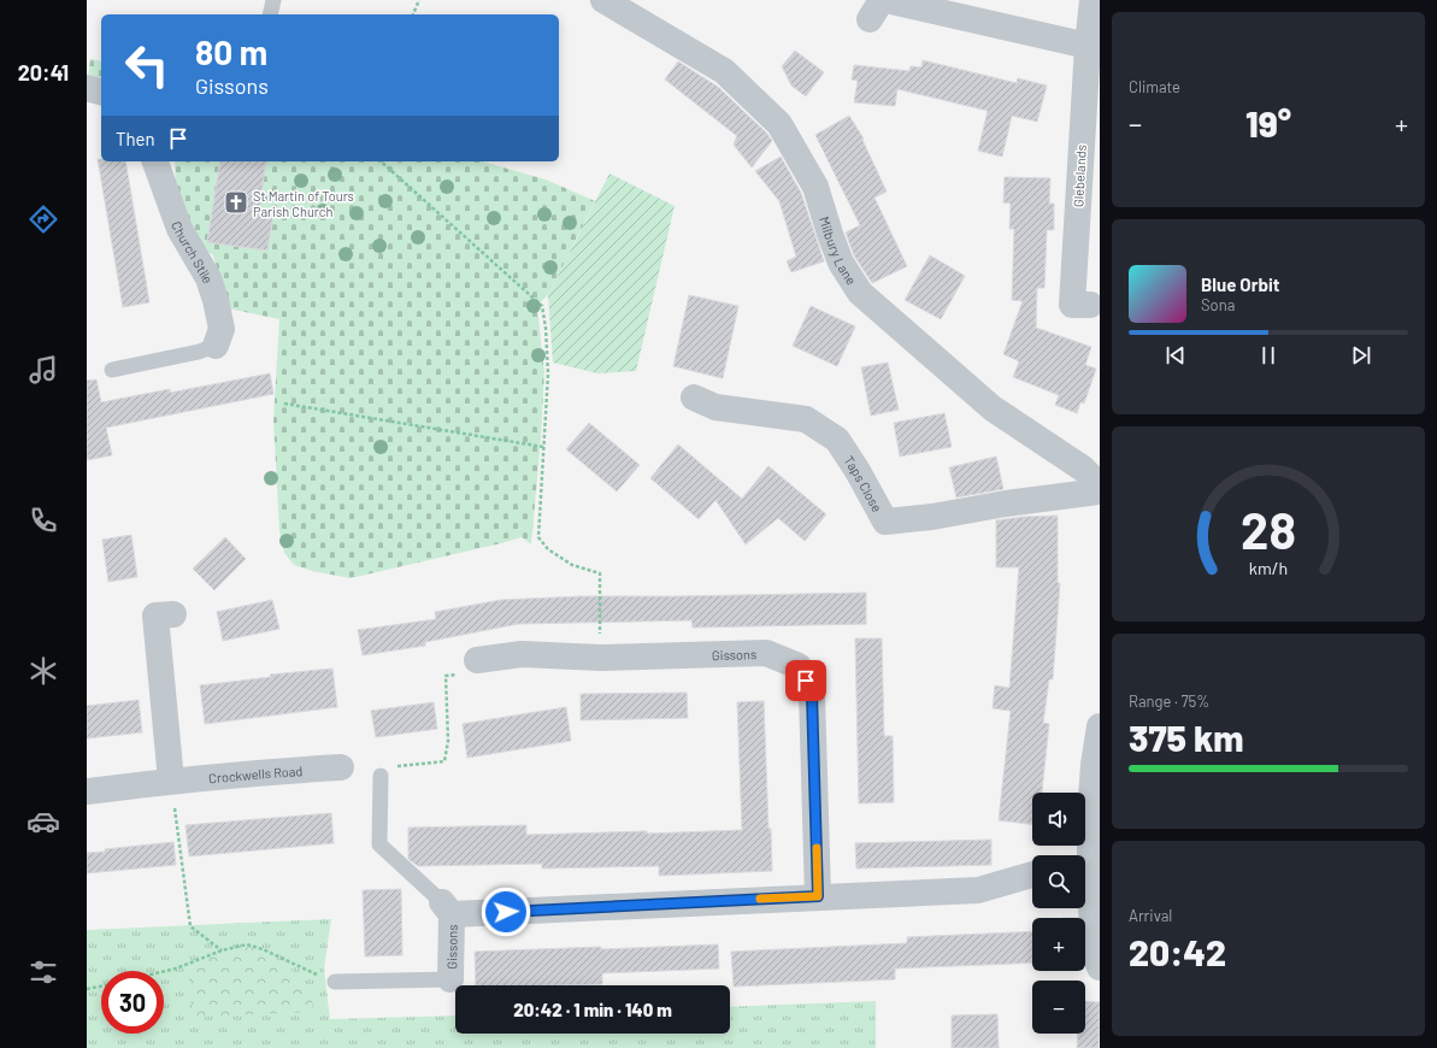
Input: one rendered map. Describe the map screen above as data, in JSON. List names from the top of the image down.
{
  "streets": {
    "street": [
      "Glebelands",
      "Milbury Lane",
      "Church Stile",
      "Taps Close",
      "Gissons",
      "Crockwells Road"
    ]
  },
  "places": {
    "church": ["St Martin of Tours Parish Church"]
  },
  "page": {
    "tabs": "20:41",
    "tile": [
      "Climate",
      ["Range · 75%", "375 km"],
      ["Arrival", "20:42"]
    ],
    "turn": ["80 m", "Gissons"],
    "heat": ["−", "19°", "+"],
    "then": "Then",
    "song": ["Blue Orbit", "Sona"],
    "map_buttons": ["+", "−"],
    "limit": "30",
    "trip": "20:42 · 1 min · 140 m",
    "gauge": ["28", "km/h"]
  }
}
